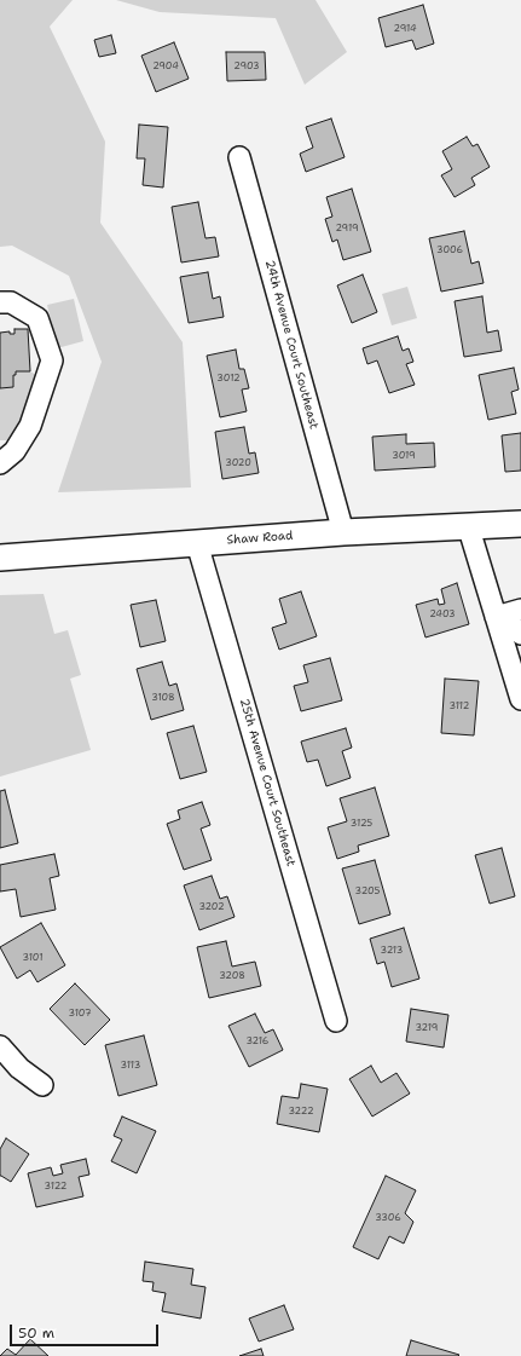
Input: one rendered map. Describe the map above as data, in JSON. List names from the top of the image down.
{
  "streets": {
    "main road": ["Shaw Road"],
    "street": ["24th Avenue Court Southeast", "25th Avenue Court Southeast"]
  },
  "crossings": [
    ["24th Avenue Court Southeast", "Shaw Road"],
    ["Shaw Road", "25th Avenue Court Southeast"]
  ],
  "house_numbers": [
    "2914",
    "2904",
    "2903",
    "2919",
    "3006",
    "3012",
    "3019",
    "3020",
    "2403",
    "3108",
    "3112",
    "3125",
    "3205",
    "3202",
    "3213",
    "3101",
    "3208",
    "3107",
    "3219",
    "3216",
    "3113",
    "3222",
    "3122",
    "3306"
  ],
  "scale_bar": "50 m"
}
